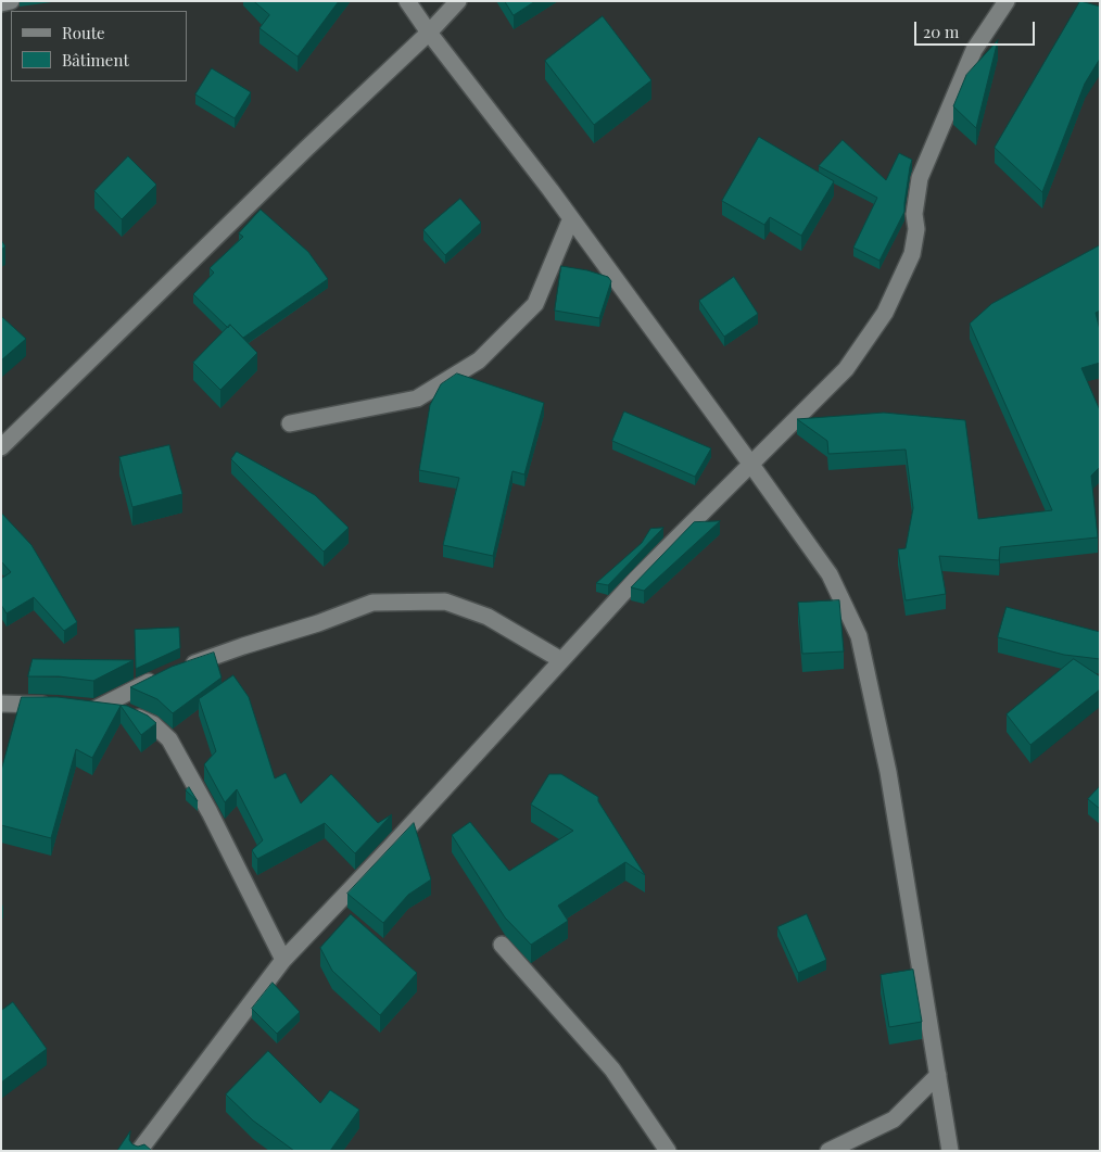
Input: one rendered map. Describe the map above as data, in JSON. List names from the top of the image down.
{
  "legend": ["Route", "Bâtiment"],
  "scale_bar": "20 m"
}
